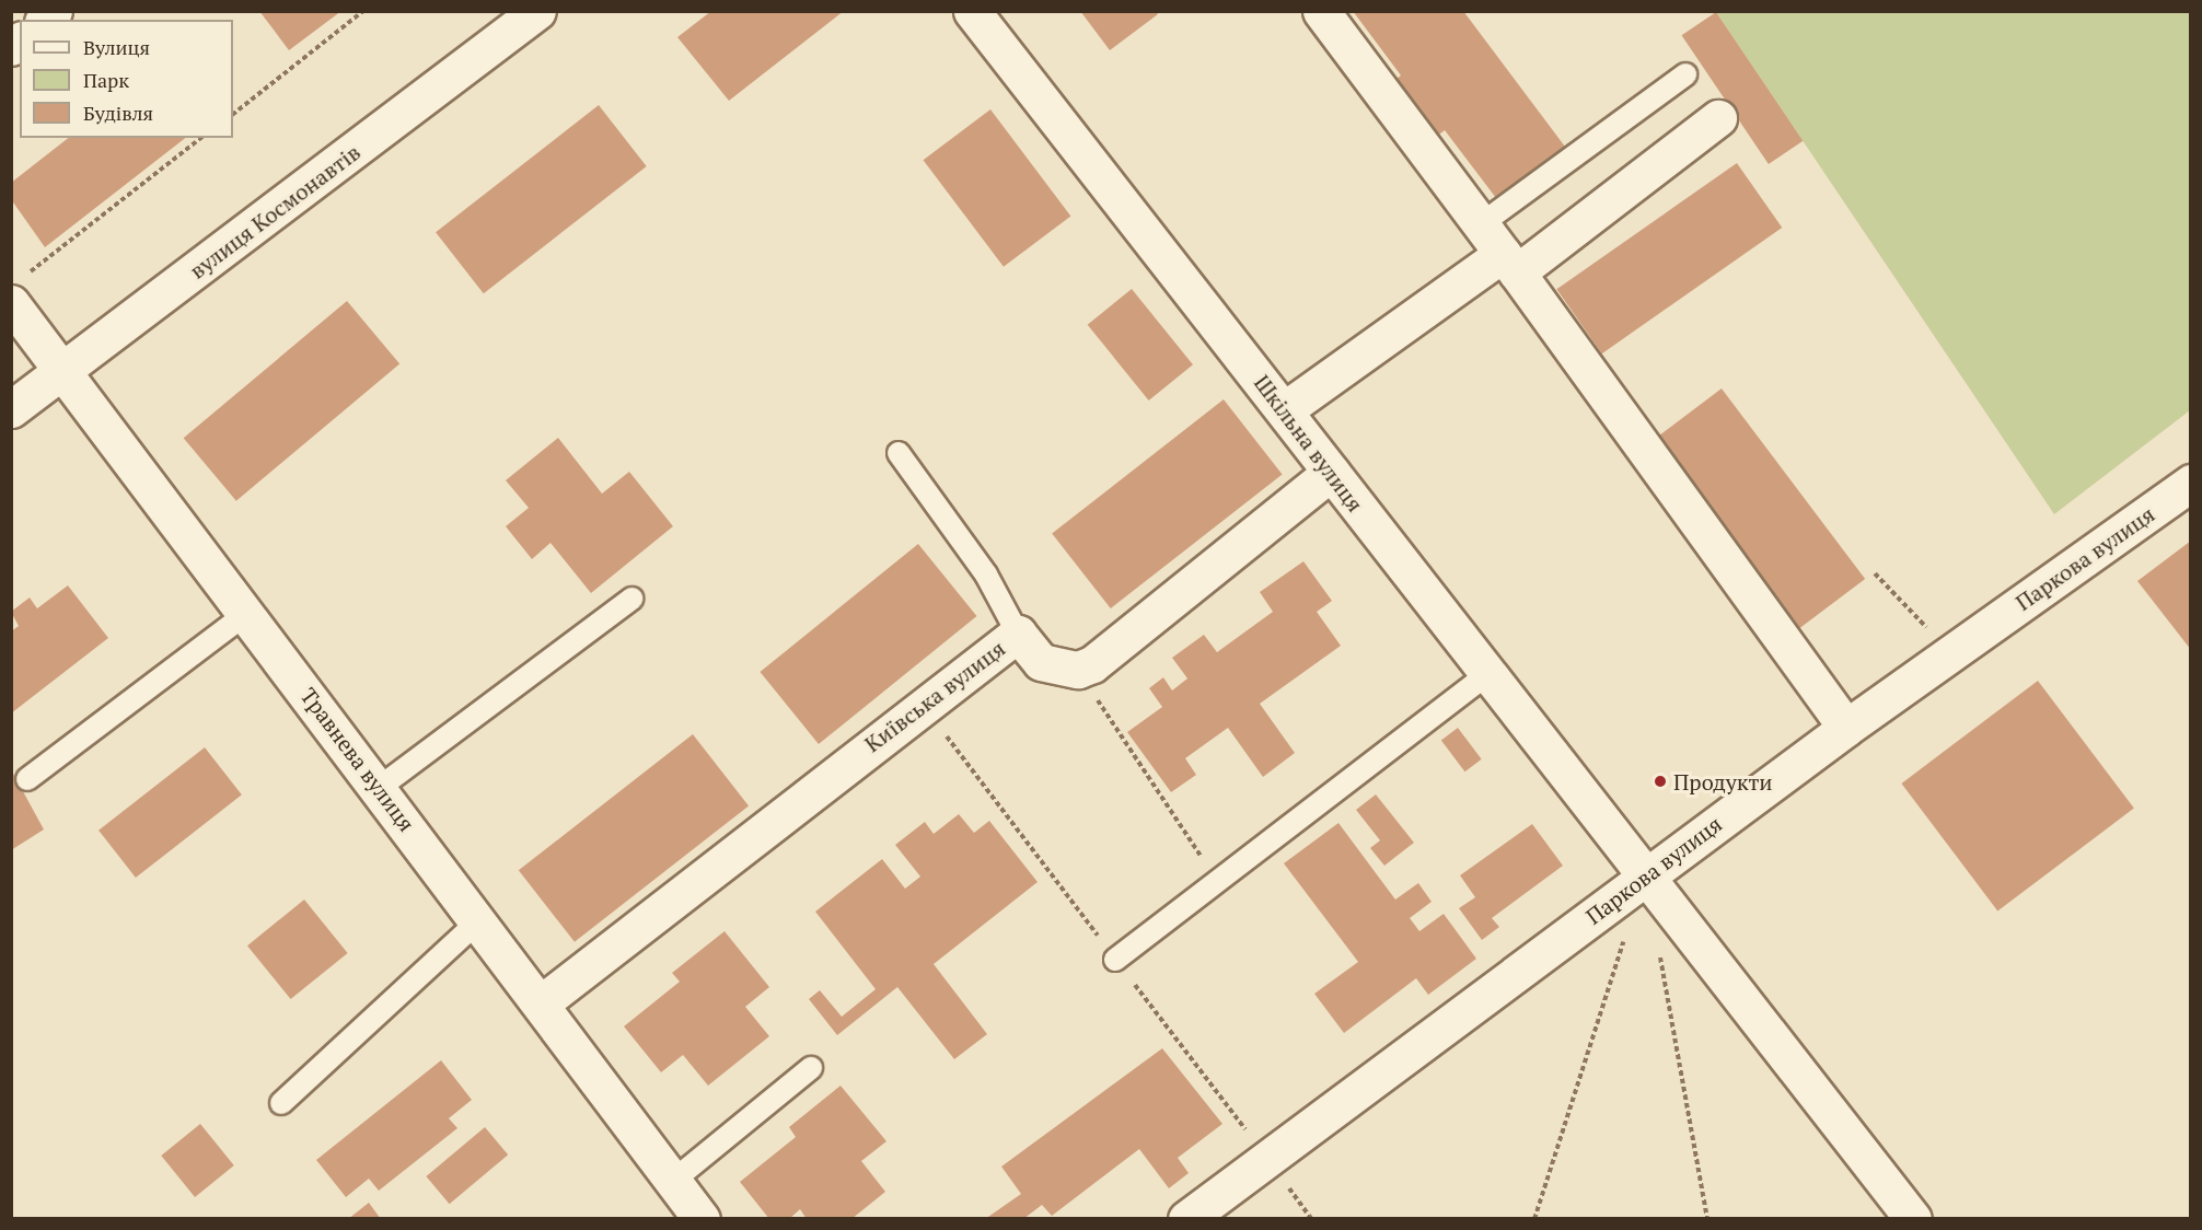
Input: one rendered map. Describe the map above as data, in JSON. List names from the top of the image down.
{
  "streets": {
    "street": [
      "вулиця Космонавтів",
      "Шкільна вулиця",
      "Паркова вулиця",
      "Київська вулиця",
      "Травнева вулиця"
    ]
  },
  "crossings": [
    ["вулиця Космонавтів", "Травнева вулиця"],
    ["Шкільна вулиця", "Паркова вулиця"],
    ["Київська вулиця", "Травнева вулиця"]
  ],
  "places": ["Продукти"],
  "legend": ["Вулиця", "Парк", "Будівля"]
}
